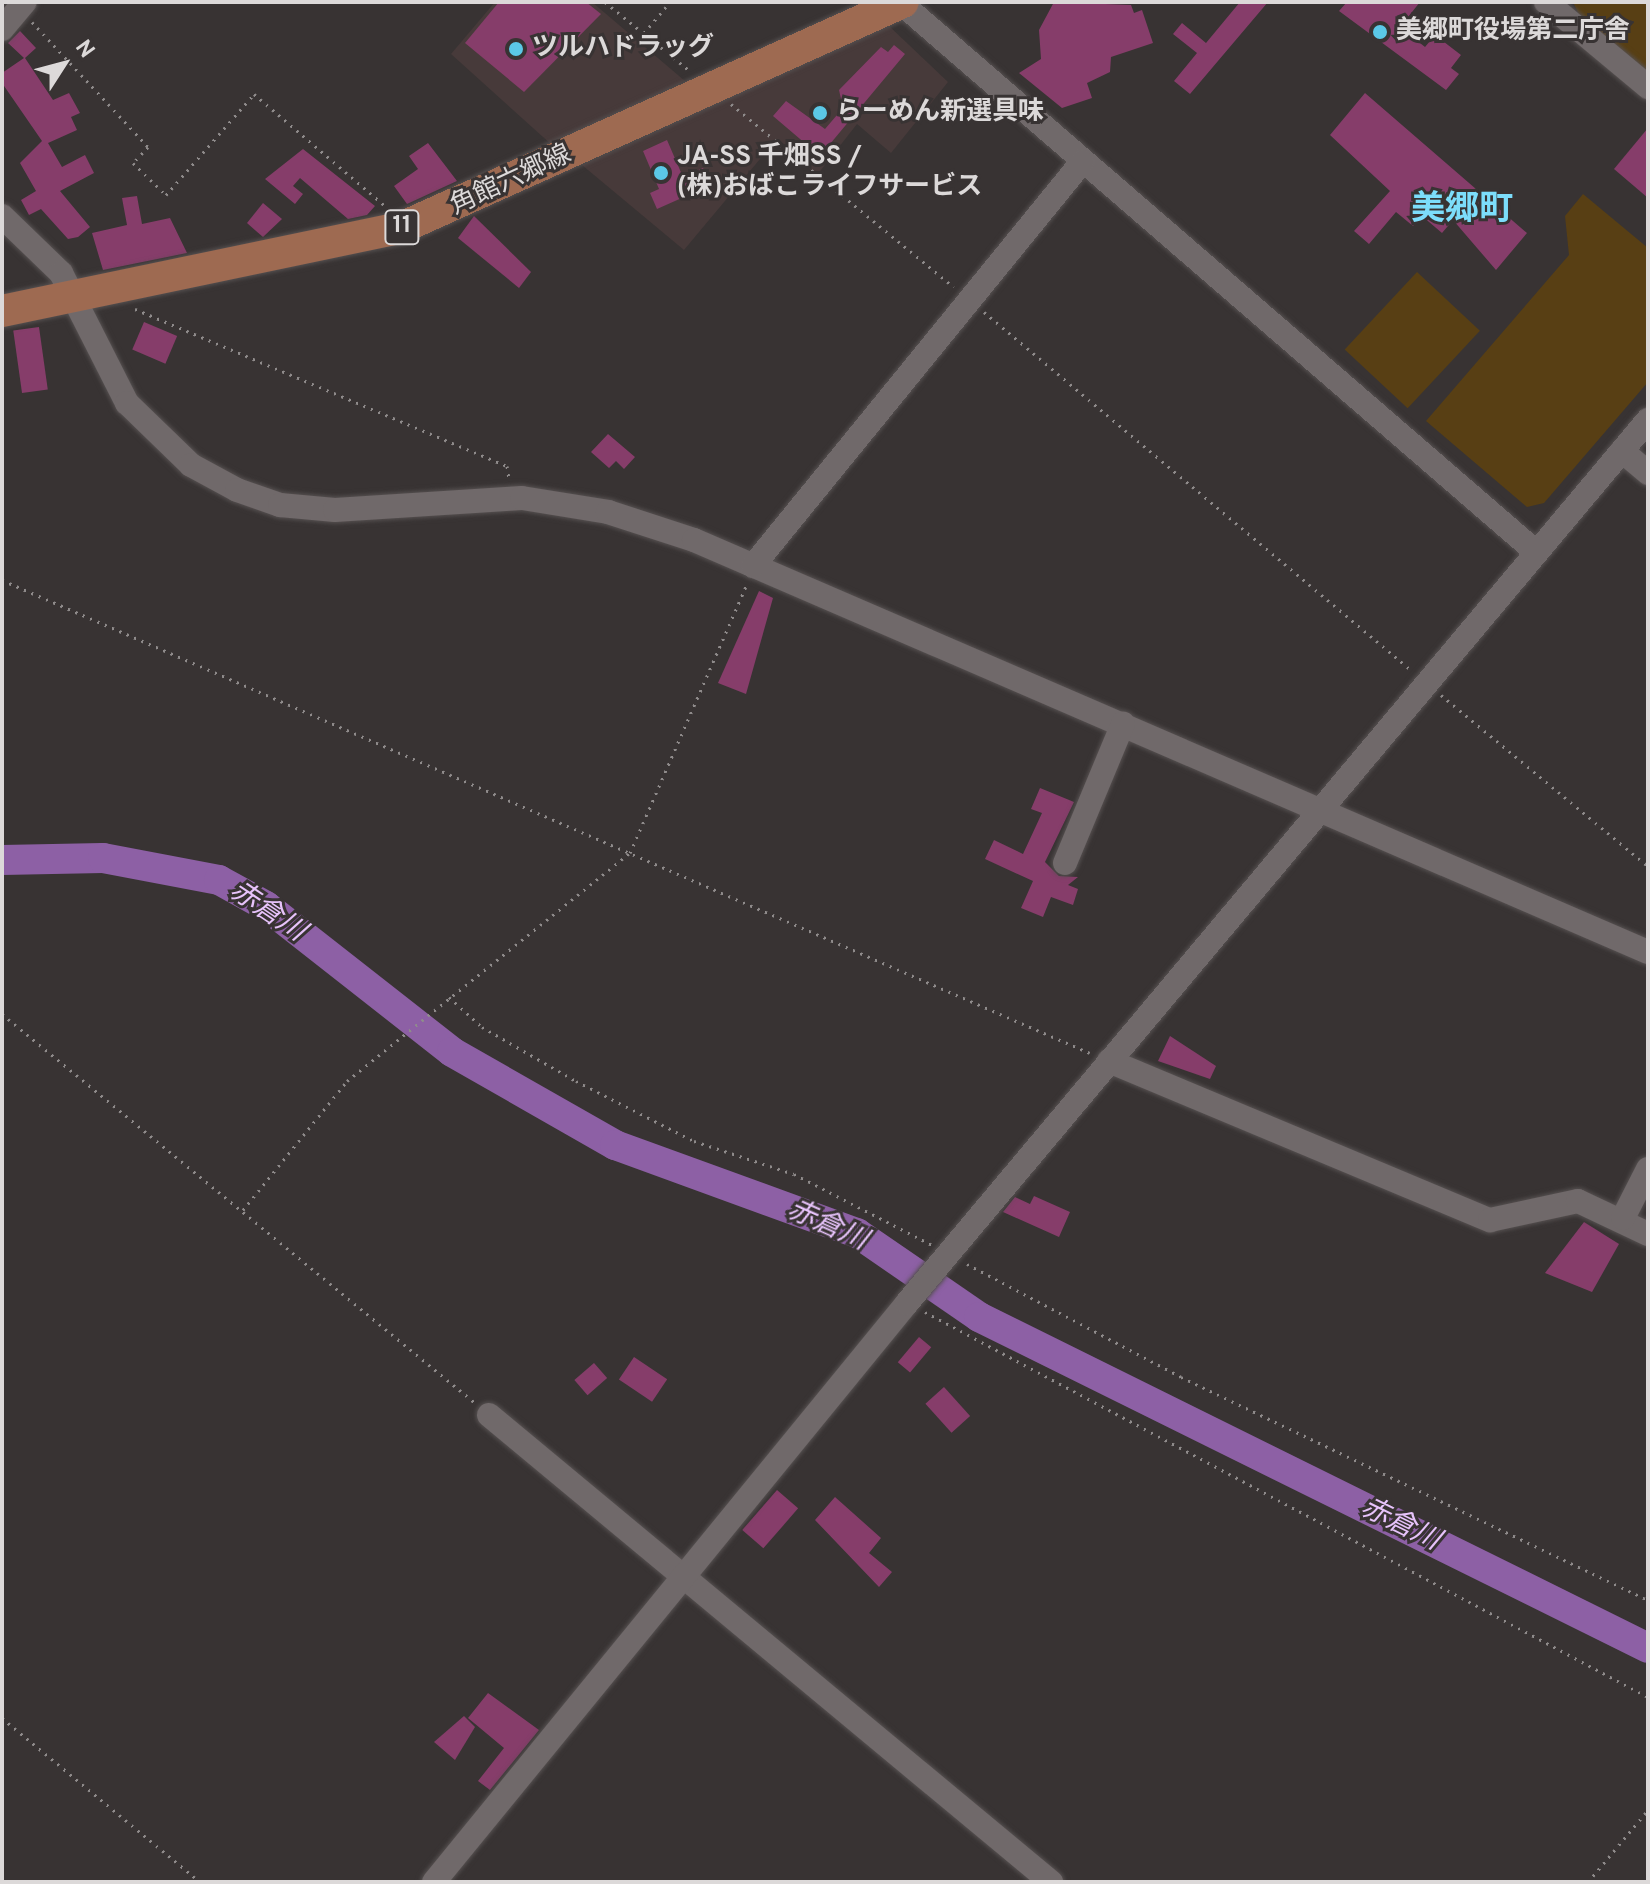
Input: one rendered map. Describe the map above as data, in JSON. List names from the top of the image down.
{
  "streets": {
    "main road": ["角館六郷線", "11"]
  },
  "districts": ["美郷町"],
  "water": ["赤倉川"],
  "places": [
    "美郷町役場第二庁舎",
    "ツルハドラッグ",
    "らーめん新選具味",
    "JA-SS 千畑SS / (株)おばこライフサービス"
  ],
  "north": "top right"
}
